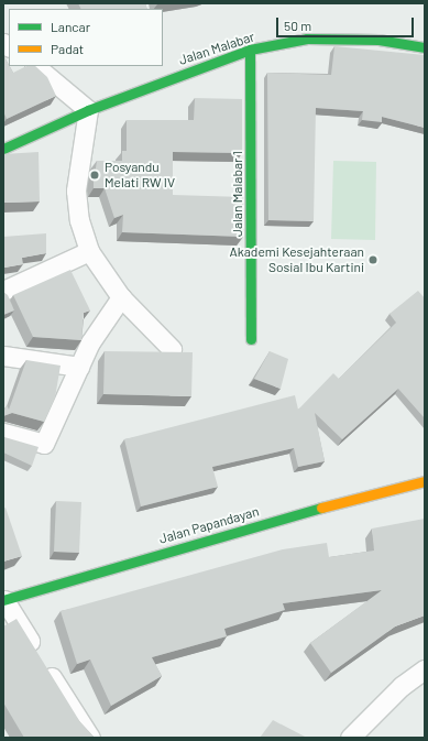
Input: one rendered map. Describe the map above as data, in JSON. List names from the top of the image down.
{
  "streets": {
    "street": ["Jalan Malabar", "Jalan Malabar 1", "Jalan Papandayan"]
  },
  "crossings": [
    ["Jalan Malabar", "Jalan Malabar 1"]
  ],
  "places": ["Posyandu Melati RW IV", "Akademi Kesejahteraan Sosial Ibu Kartini"],
  "legend": ["Lancar", "Padat"],
  "scale_bar": "50 m"
}
